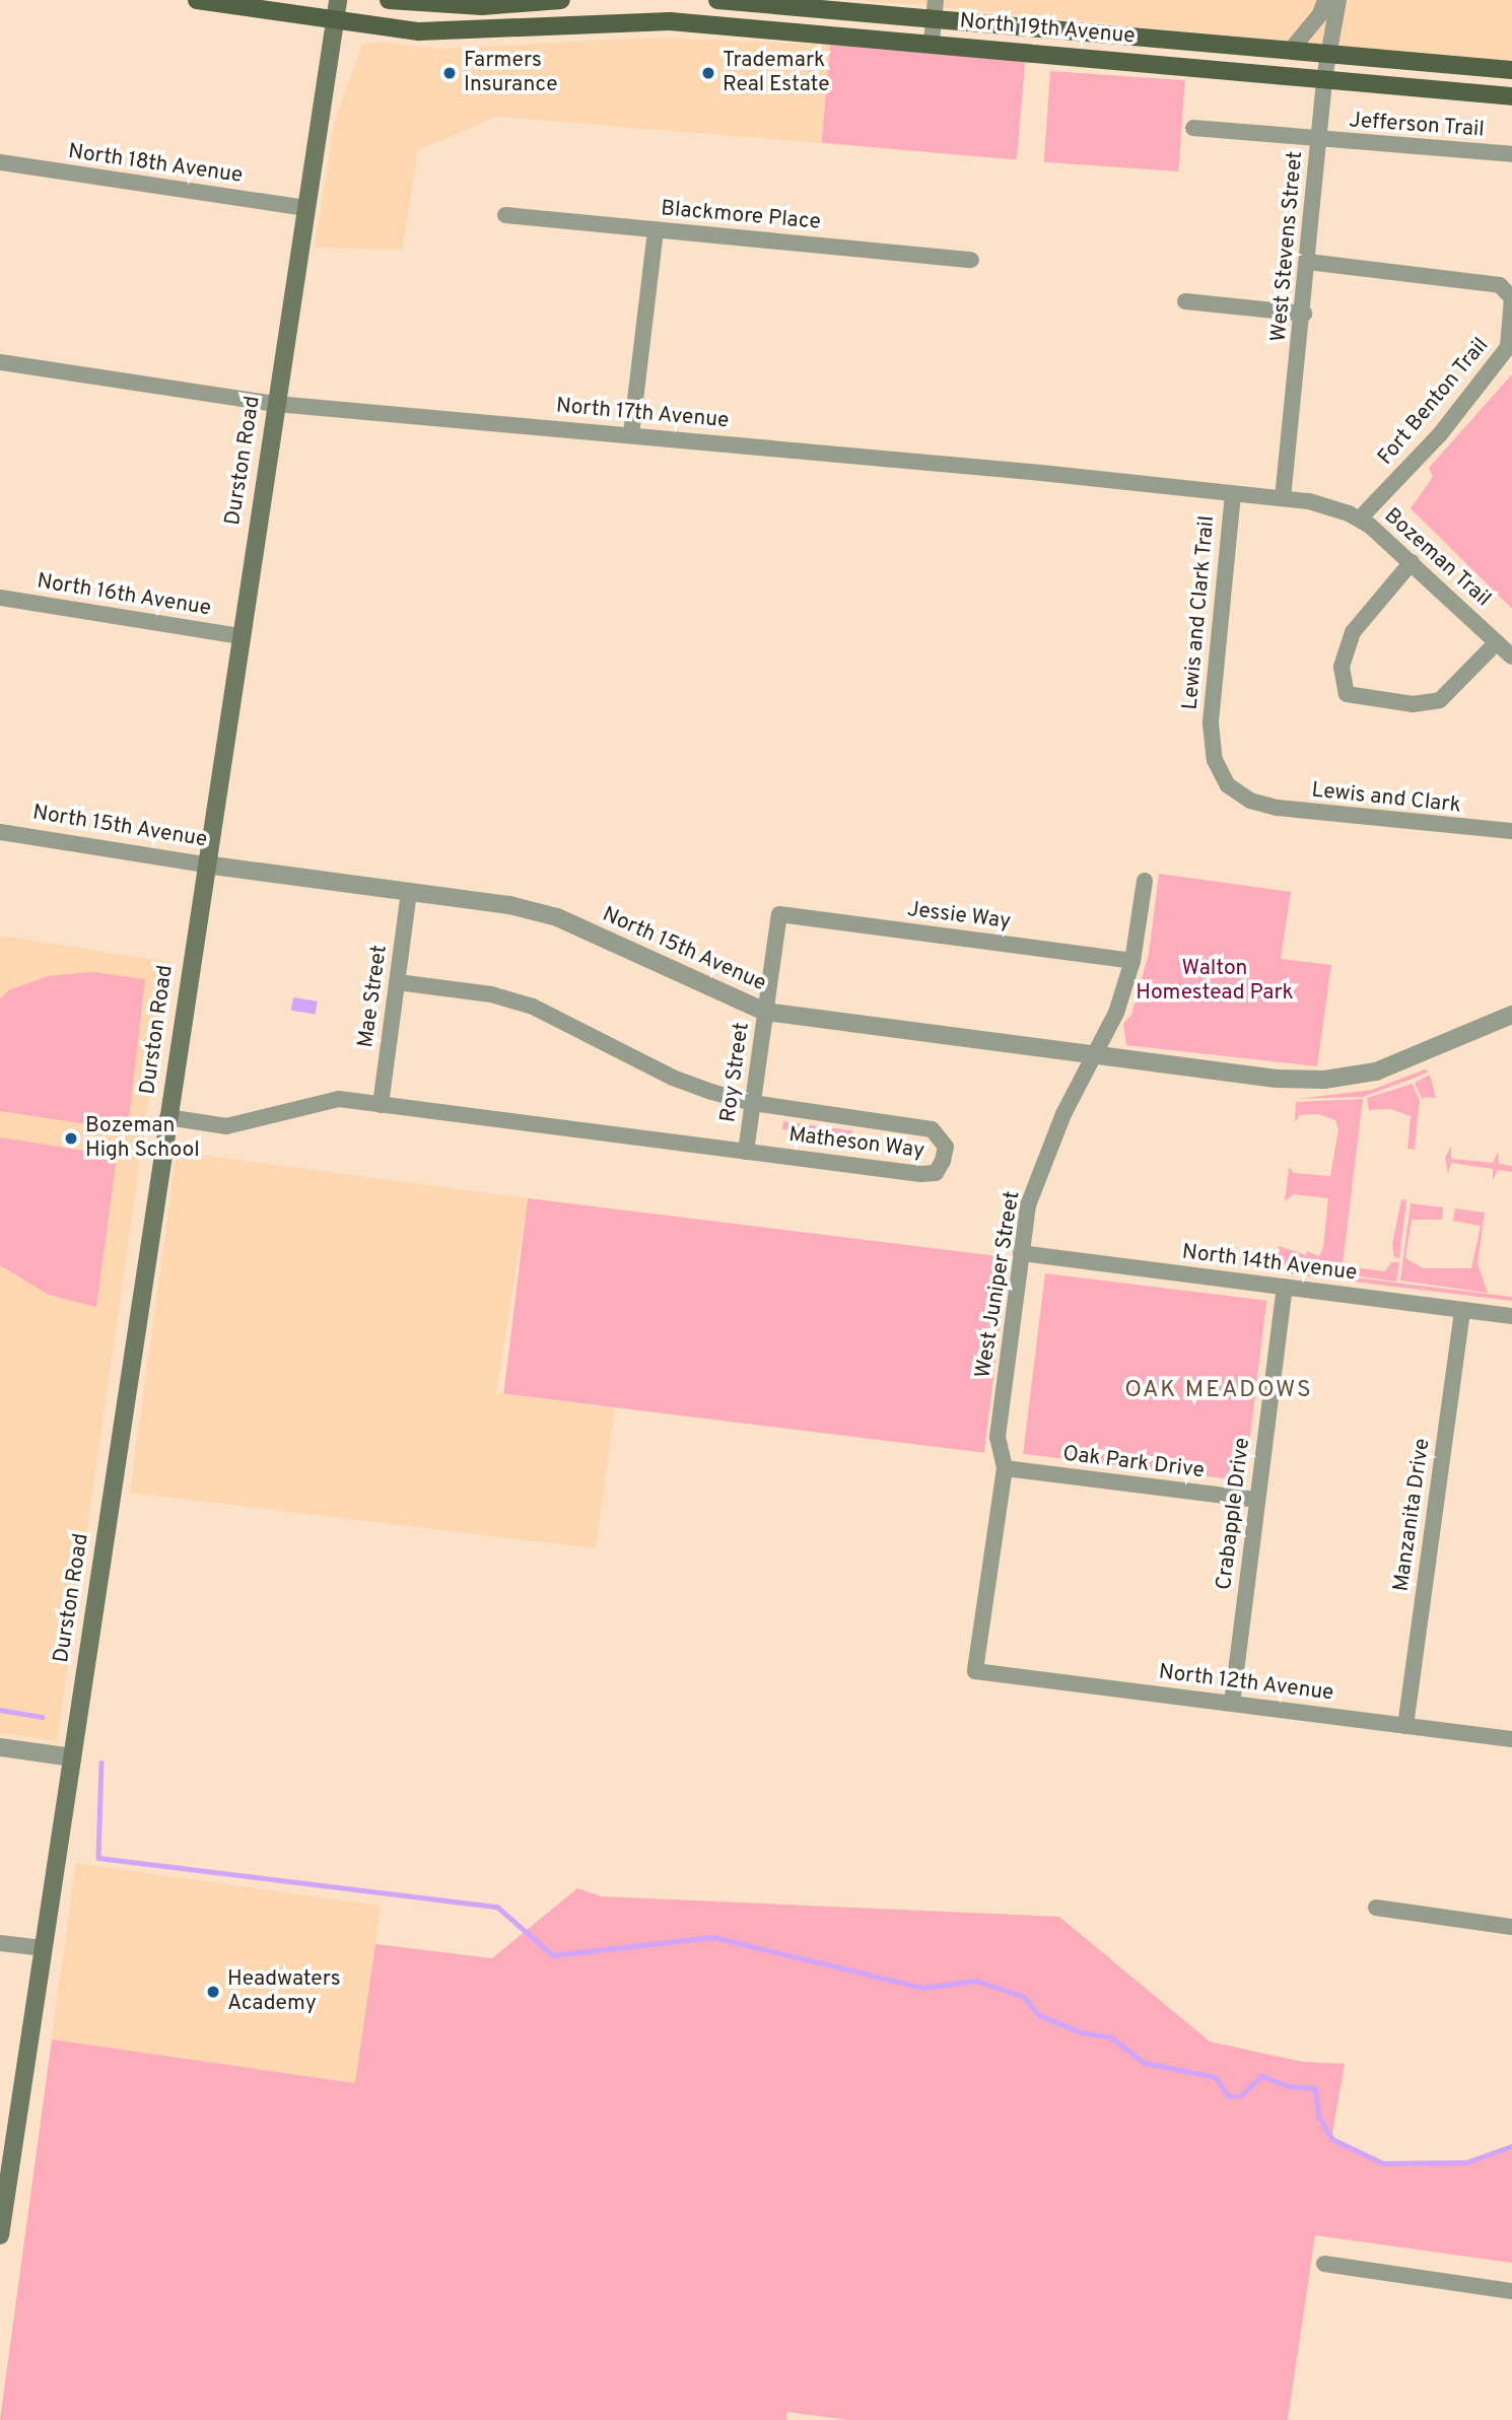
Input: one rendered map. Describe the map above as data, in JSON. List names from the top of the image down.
{
  "streets": {
    "main road": ["North 19th Avenue", "Durston Road"],
    "street": [
      "Jefferson Trail",
      "North 18th Avenue",
      "Blackmore Place",
      "West Stevens Street",
      "Fort Benton Trail",
      "North 17th Avenue",
      "Bozeman Trail",
      "North 16th Avenue",
      "Lewis and Clark Trail",
      "Lewis and Clark",
      "North 15th Avenue",
      "Jessie Way",
      "Mae Street",
      "Roy Street",
      "Matheson Way",
      "North 14th Avenue",
      "West Juniper Street",
      "Oak Park Drive",
      "Crabapple Drive",
      "Manzanita Drive",
      "North 12th Avenue"
    ]
  },
  "crossings": [
    ["North 19th Avenue", "West Stevens Street"],
    ["North 19th Avenue", "Durston Road"],
    ["Jefferson Trail", "West Stevens Street"],
    ["North 18th Avenue", "Durston Road"],
    ["West Stevens Street", "Fort Benton Trail"],
    ["West Stevens Street", "North 17th Avenue"],
    ["West Stevens Street", "Bozeman Trail"],
    ["Fort Benton Trail", "Bozeman Trail"],
    ["North 17th Avenue", "Durston Road"],
    ["North 17th Avenue", "Bozeman Trail"],
    ["North 17th Avenue", "Lewis and Clark Trail"],
    ["Durston Road", "North 16th Avenue"],
    ["Durston Road", "North 15th Avenue"],
    ["Durston Road", "Matheson Way"],
    ["Lewis and Clark Trail", "Lewis and Clark"],
    ["North 15th Avenue", "Mae Street"],
    ["North 15th Avenue", "Roy Street"],
    ["North 15th Avenue", "West Juniper Street"],
    ["Jessie Way", "Roy Street"],
    ["Jessie Way", "West Juniper Street"],
    ["Mae Street", "Matheson Way"],
    ["Roy Street", "Matheson Way"],
    ["North 14th Avenue", "West Juniper Street"],
    ["North 14th Avenue", "Crabapple Drive"],
    ["North 14th Avenue", "Manzanita Drive"],
    ["West Juniper Street", "Oak Park Drive"],
    ["West Juniper Street", "North 12th Avenue"],
    ["Oak Park Drive", "Crabapple Drive"],
    ["Crabapple Drive", "North 12th Avenue"],
    ["Manzanita Drive", "North 12th Avenue"]
  ],
  "districts": ["OAK MEADOWS"],
  "parks": ["Walton Homestead Park"],
  "places": [
    "Farmers Insurance",
    "Trademark Real Estate",
    "Bozeman High School",
    "Headwaters Academy"
  ]
}
